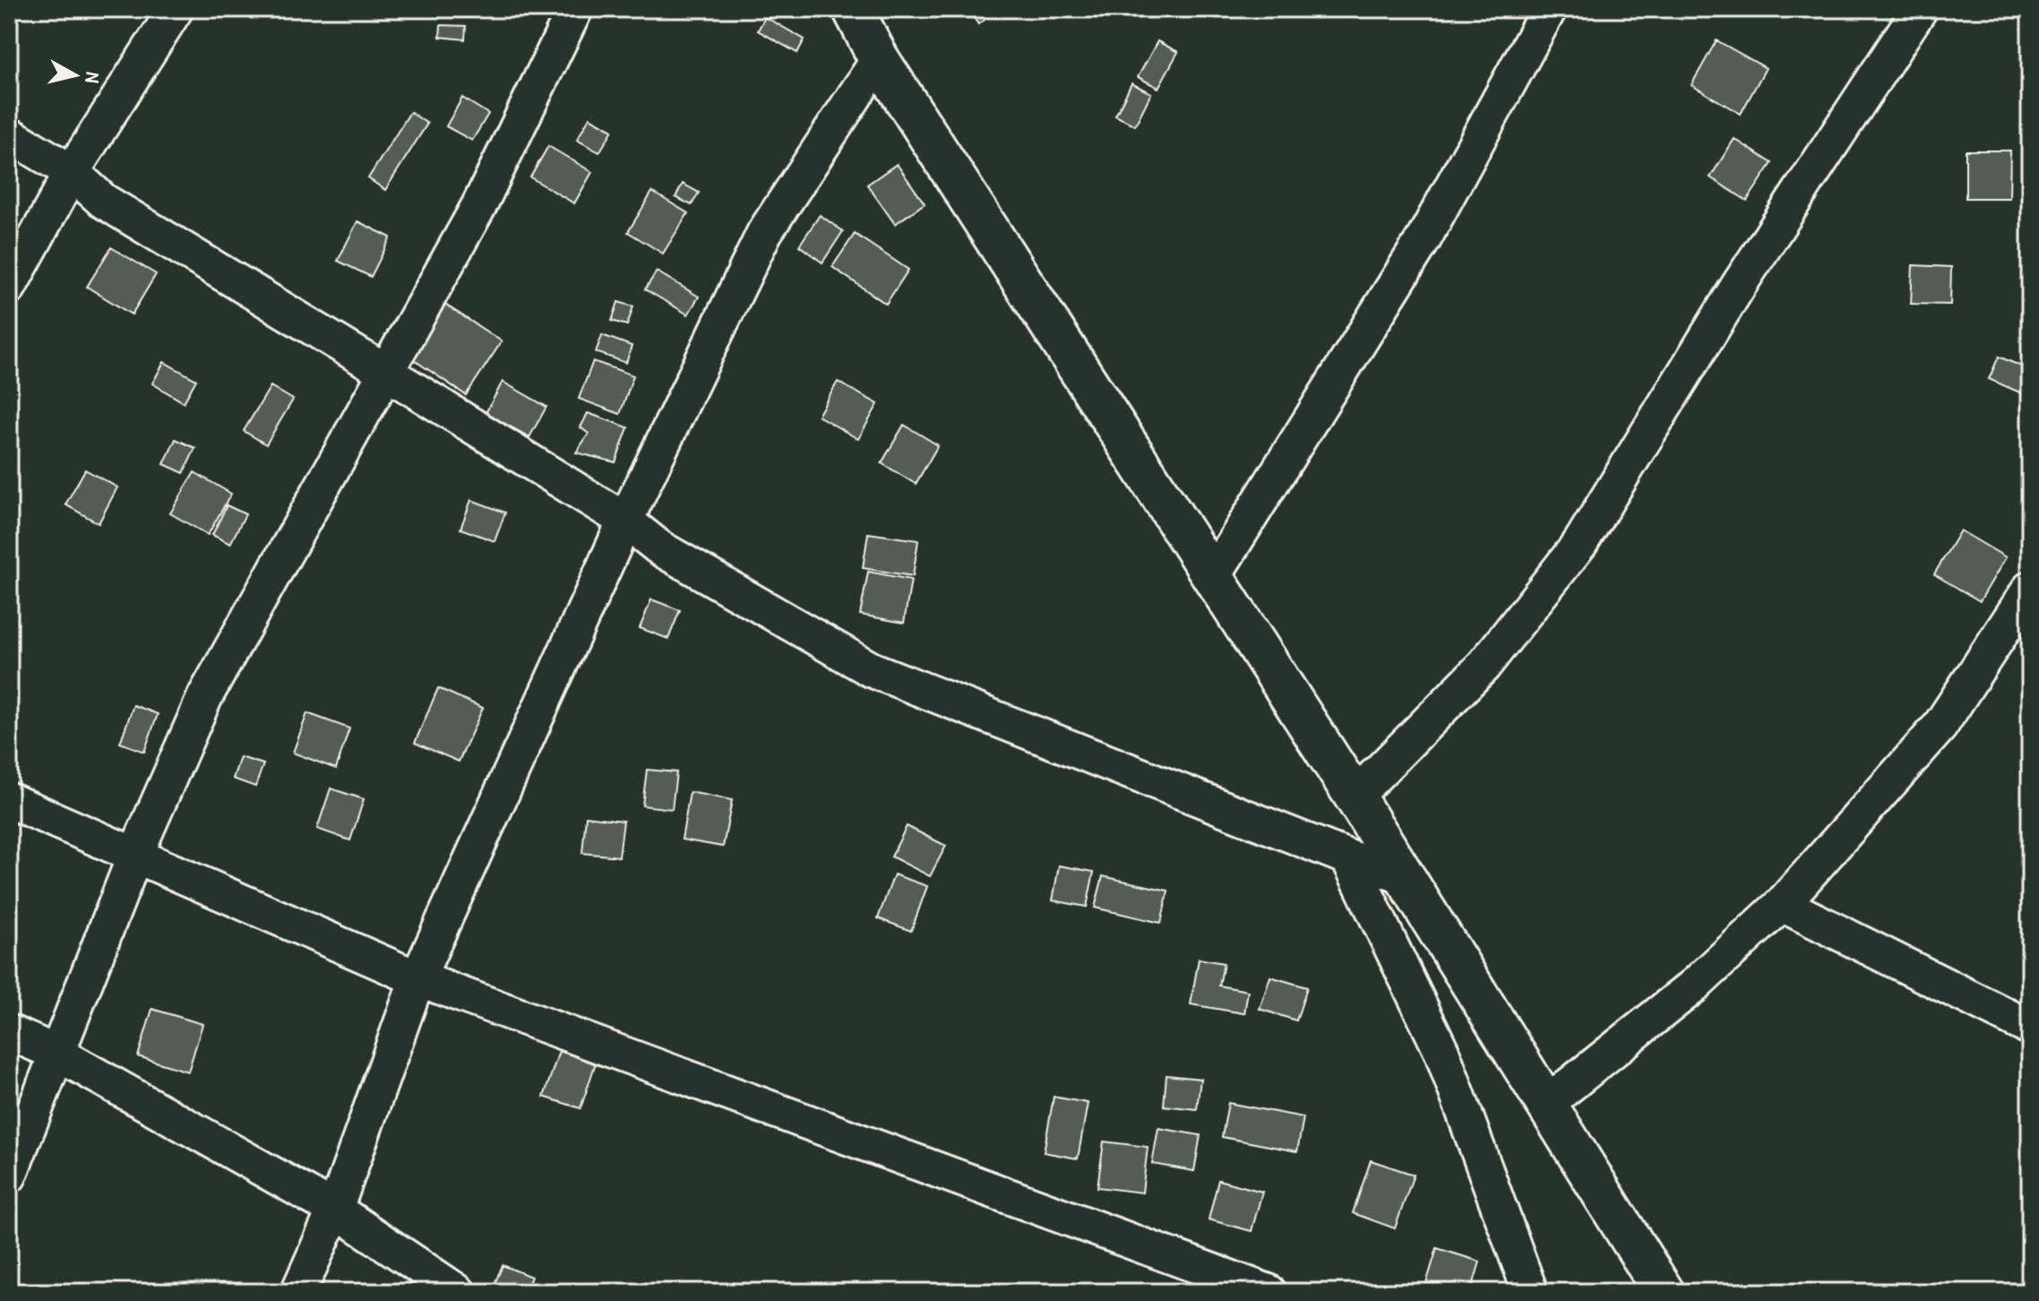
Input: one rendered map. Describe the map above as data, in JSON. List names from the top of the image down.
{
  "north": "right"
}
